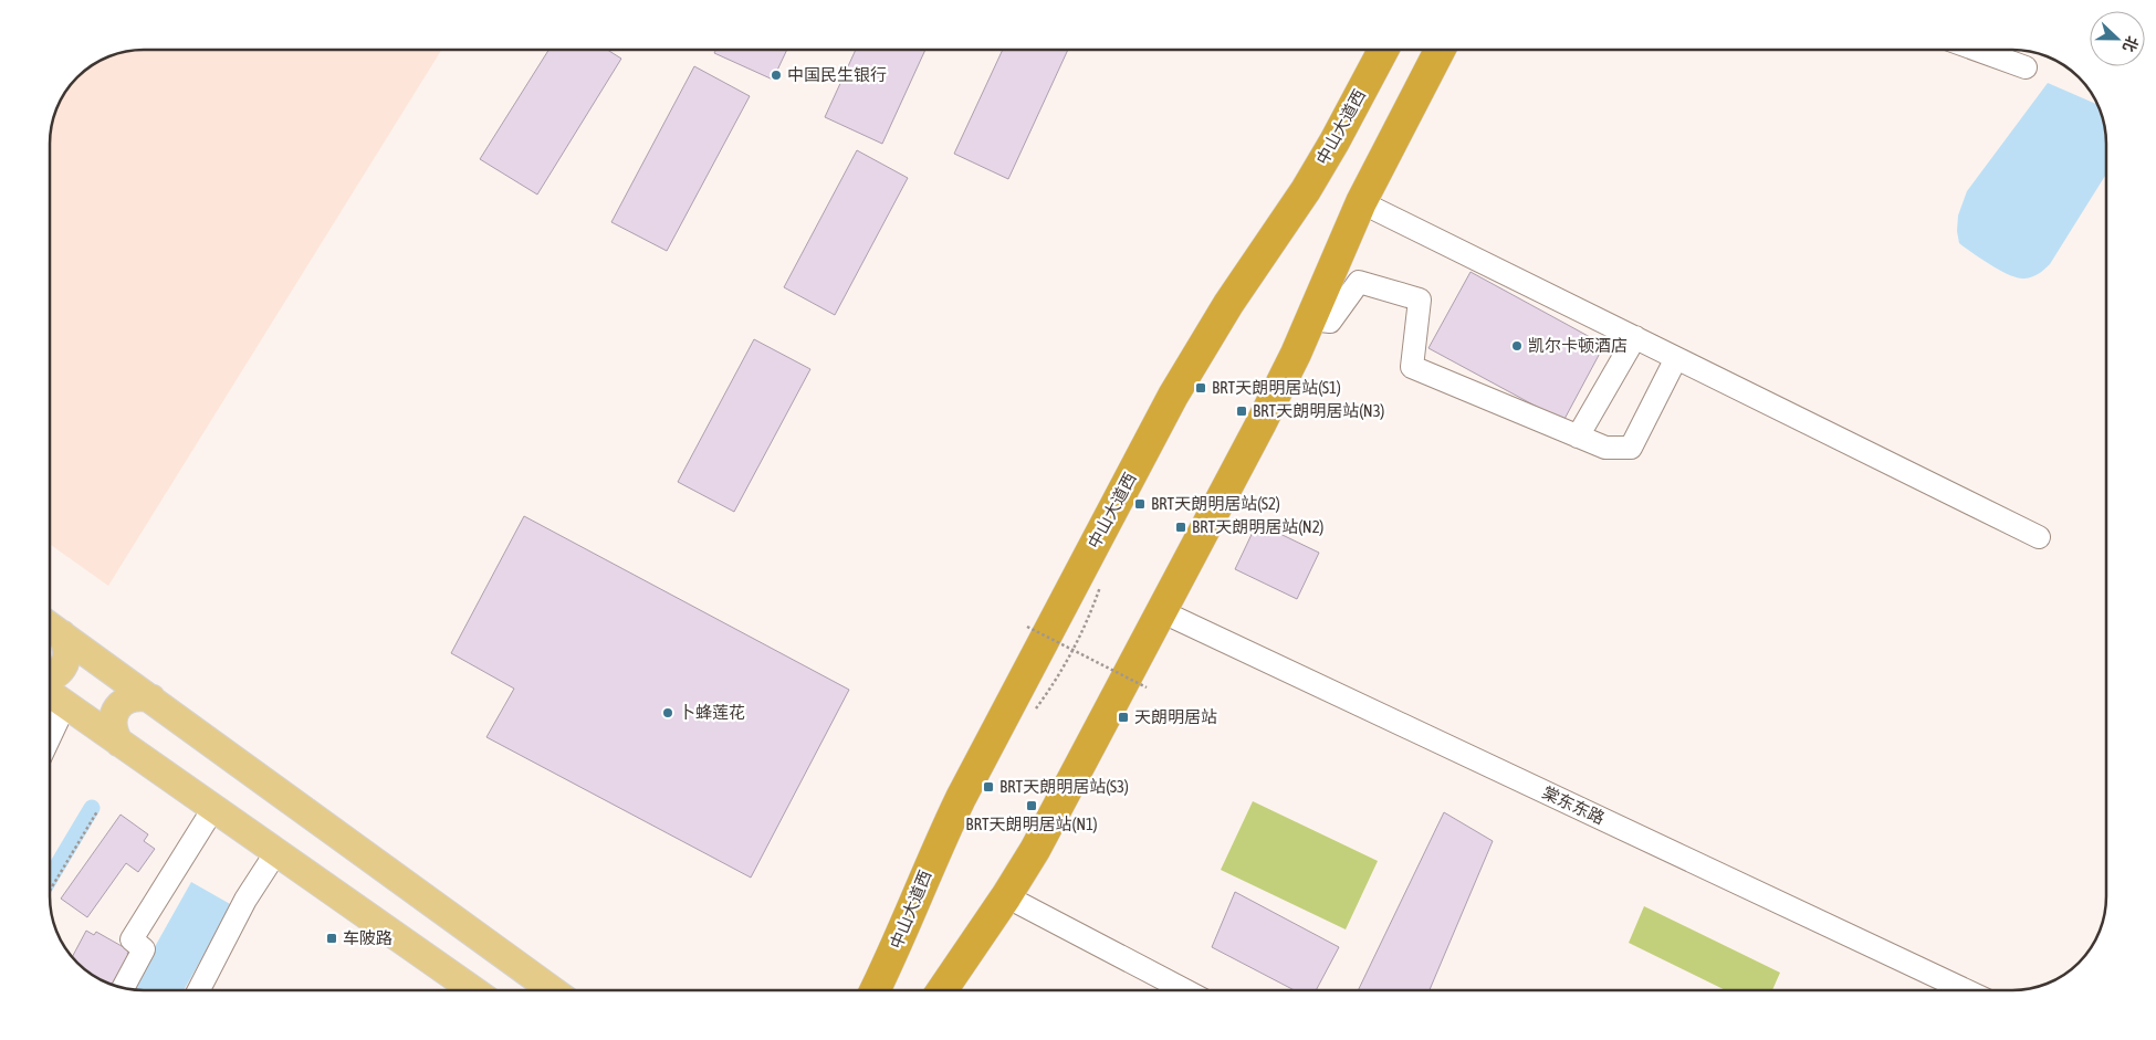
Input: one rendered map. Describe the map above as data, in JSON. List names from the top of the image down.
{
  "streets": {
    "highway": ["中山大道西"],
    "street": ["棠东东路"]
  },
  "places": {
    "other": ["中国民生银行", "凯尔卡顿酒店", "卜蜂莲花"],
    "transit": [
      "BRT天朗明居站(S1)",
      "BRT天朗明居站(N3)",
      "BRT天朗明居站(S2)",
      "BRT天朗明居站(N2)",
      "天朗明居站",
      "BRT天朗明居站(S3)",
      "BRT天朗明居站(N1)",
      "车陂路"
    ]
  },
  "north": "right"
}
